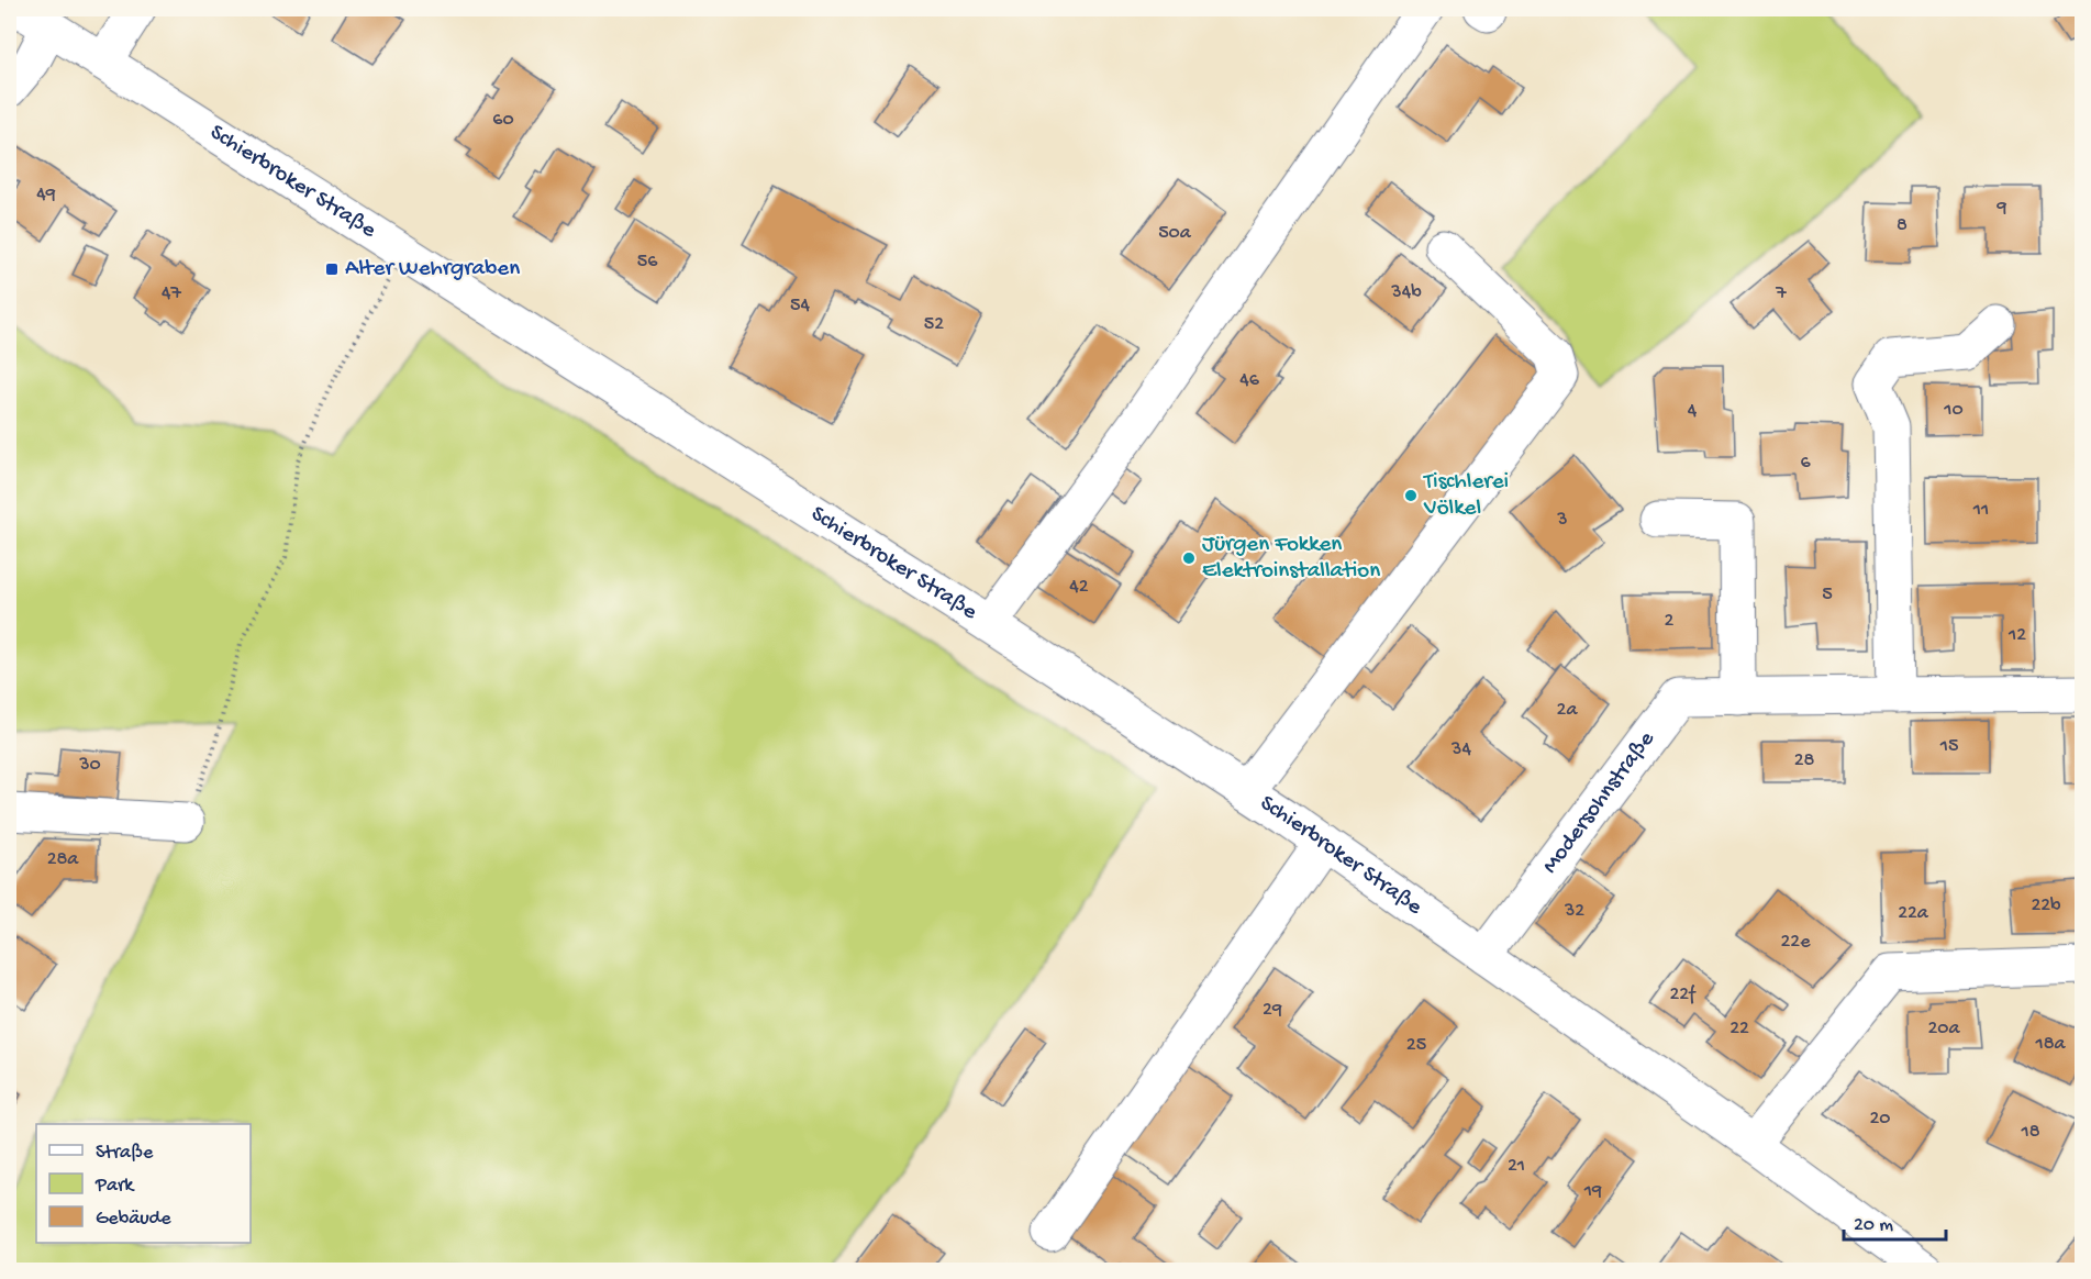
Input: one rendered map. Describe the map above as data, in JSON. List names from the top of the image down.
{
  "streets": {
    "main road": ["Schierbroker Straße", "Modersohnstraße"]
  },
  "crossings": [
    ["Schierbroker Straße", "Modersohnstraße"]
  ],
  "places": {
    "transit": ["Alter Wehrgraben"],
    "other": ["Tischlerei Völkel", "Jürgen Fokken Elektroinstallation"]
  },
  "house_numbers": [
    "60",
    "49",
    "9",
    "8",
    "50a",
    "56",
    "34b",
    "47",
    "7",
    "54",
    "52",
    "46",
    "10",
    "4",
    "6",
    "11",
    "3",
    "42",
    "5",
    "2",
    "12",
    "2a",
    "15",
    "34",
    "28",
    "30",
    "28a",
    "22b",
    "32",
    "22a",
    "22e",
    "22f",
    "29",
    "22",
    "20a",
    "18a",
    "25",
    "20",
    "18",
    "21",
    "19"
  ],
  "legend": ["Straße", "Park", "Gebäude"],
  "scale_bar": "20 m"
}
